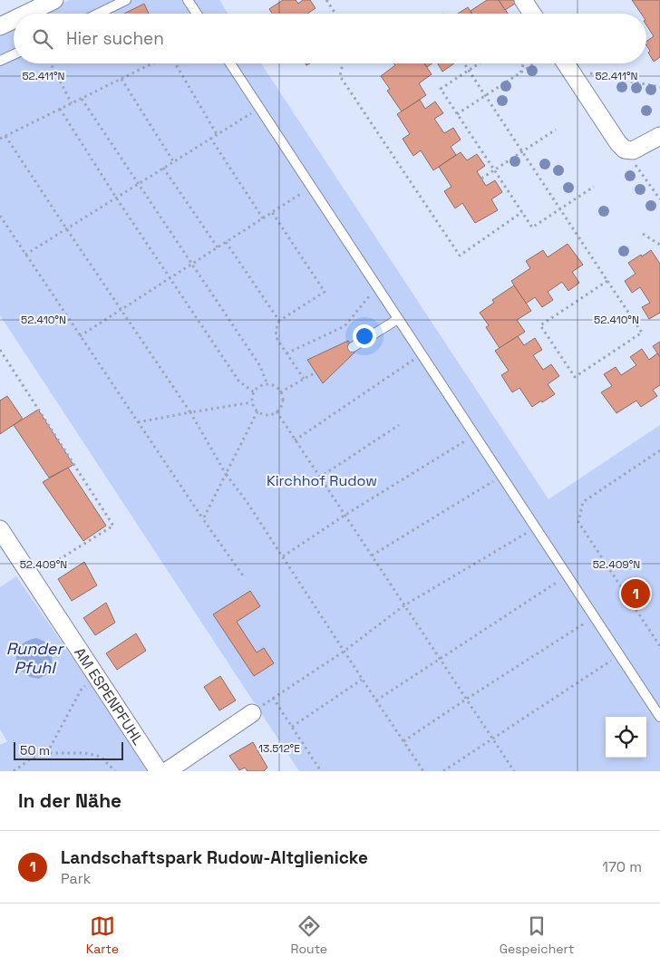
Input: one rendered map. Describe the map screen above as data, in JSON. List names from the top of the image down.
{
  "streets": {
    "street": ["AM ESPENPFUHL"]
  },
  "water": ["Runder Pfuhl"],
  "parks": ["Kirchhof Rudow"],
  "scale_bar": "50 m",
  "page": {
    "search": "Hier suchen",
    "pins": "1",
    "scale": "50 m",
    "heading": "In der Nähe",
    "list": [
      {
        "mark": "1",
        "name": "Landschaftspark Rudow-Altglienicke",
        "note": "Park",
        "value": "170 m"
      }
    ],
    "nav": ["Karte", "Route", "Gespeichert"]
  },
  "coordinates": [
    "52.411°N",
    "52.410°N",
    "52.409°N",
    "13.512°E"
  ]
}
